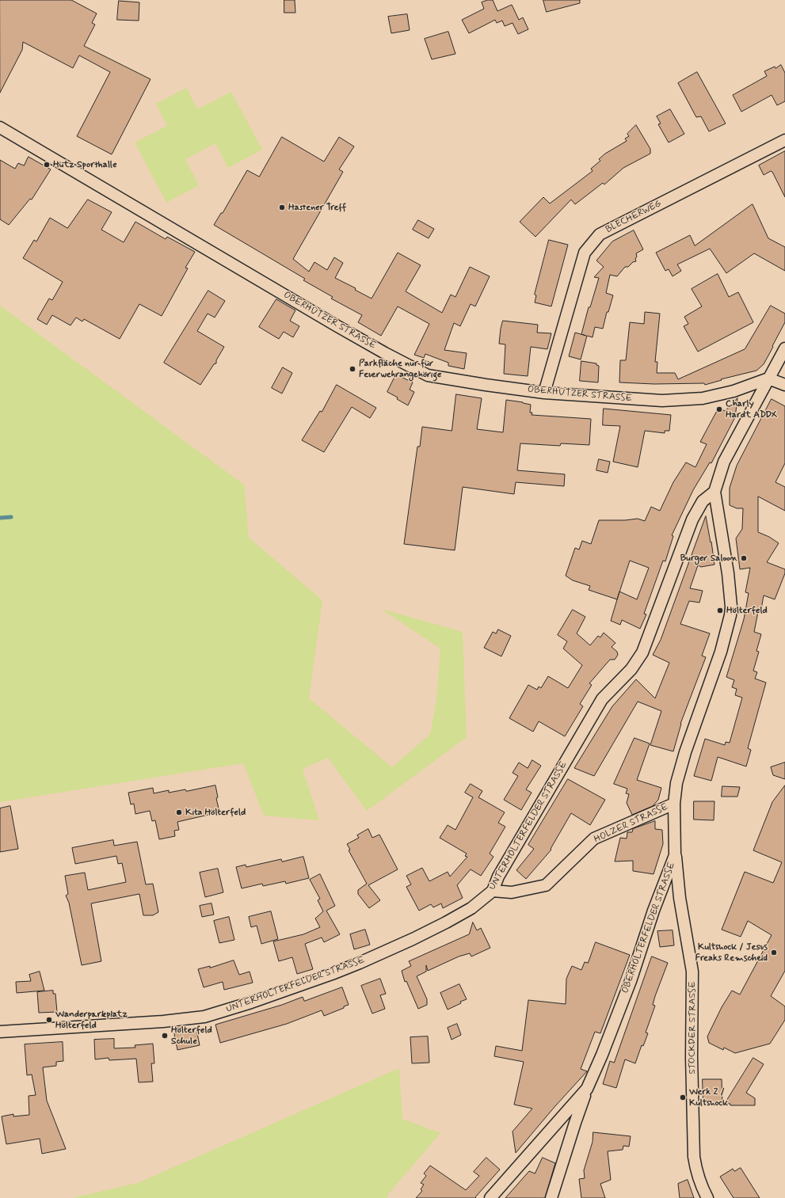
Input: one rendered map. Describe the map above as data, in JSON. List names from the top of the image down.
{
  "streets": {
    "street": [
      "BLECHERWEG",
      "OBERHÜTZER STRASSE",
      "HOLZER STRASSE",
      "UNTERHÖLTERFELDER STRASSE",
      "OBERHÖLTERFELDER STRASSE",
      "STOCKDER STRASSE"
    ]
  },
  "crossings": [
    ["BLECHERWEG", "OBERHÜTZER STRASSE"],
    ["HOLZER STRASSE", "UNTERHÖLTERFELDER STRASSE"],
    ["HOLZER STRASSE", "OBERHÖLTERFELDER STRASSE"],
    ["UNTERHÖLTERFELDER STRASSE", "OBERHÖLTERFELDER STRASSE"],
    ["OBERHÖLTERFELDER STRASSE", "STOCKDER STRASSE"]
  ],
  "places": [
    "Hütz Sporthalle",
    "Hastener Treff",
    "Parkfläche nur für Feuerwehrangehörige",
    "Charly Hardt ADDX",
    "Burger Saloon",
    "Hölterfeld",
    "Kita Hölterfeld",
    "Kultshock / Jesus Freaks Remscheid",
    "Wanderparkplatz Hölterfeld",
    "Hölterfeld Schule",
    "Werk 2 / Kultshock"
  ]
}
